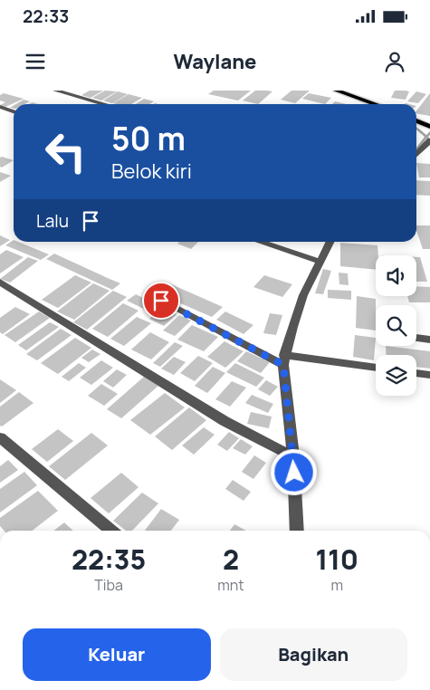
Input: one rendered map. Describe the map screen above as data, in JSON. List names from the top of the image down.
{
  "page": {
    "status": "22:33",
    "header": "Waylane",
    "turn": ["50 m", "Belok kiri"],
    "then": "Lalu",
    "eta": [
      "22:35",
      "Tiba",
      "2",
      "mnt",
      "110",
      "m"
    ],
    "buttons": ["Keluar", "Bagikan"]
  }
}
